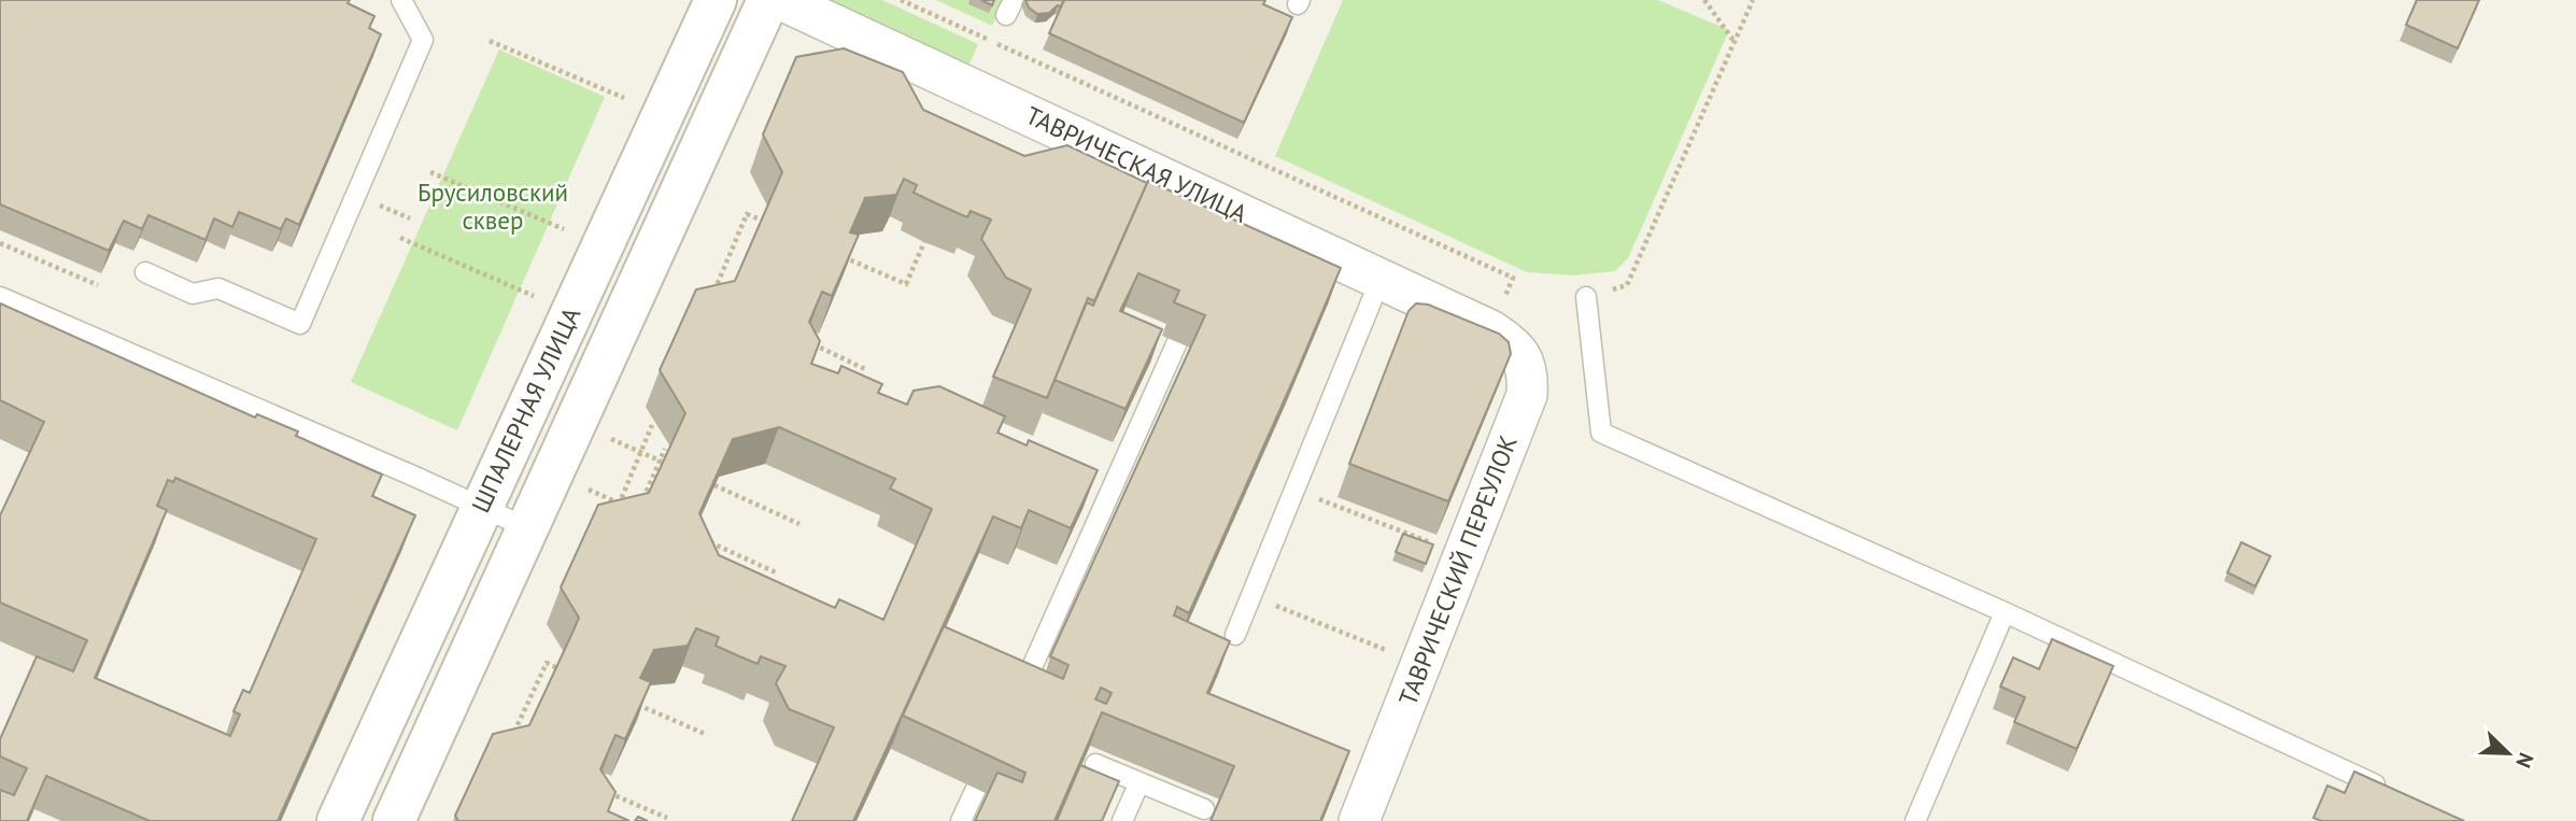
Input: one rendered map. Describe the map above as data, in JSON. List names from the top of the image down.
{
  "streets": {
    "street": ["ТАВРИЧЕСКАЯ УЛИЦА", "ШПАЛЕРНАЯ УЛИЦА", "ТАВРИЧЕСКИЙ ПЕРЕУЛОК"]
  },
  "crossings": [
    ["ТАВРИЧЕСКАЯ УЛИЦА", "ТАВРИЧЕСКИЙ ПЕРЕУЛОК"]
  ],
  "parks": ["Брусиловский сквер"],
  "north": "bottom right"
}
